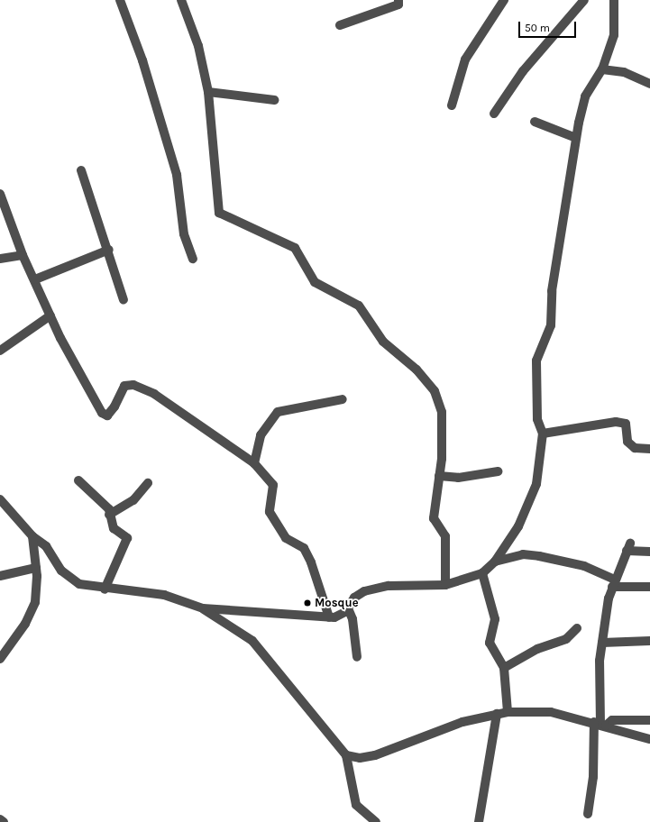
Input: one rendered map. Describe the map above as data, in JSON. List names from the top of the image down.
{
  "places": ["Mosque"],
  "scale_bar": "50 m"
}
